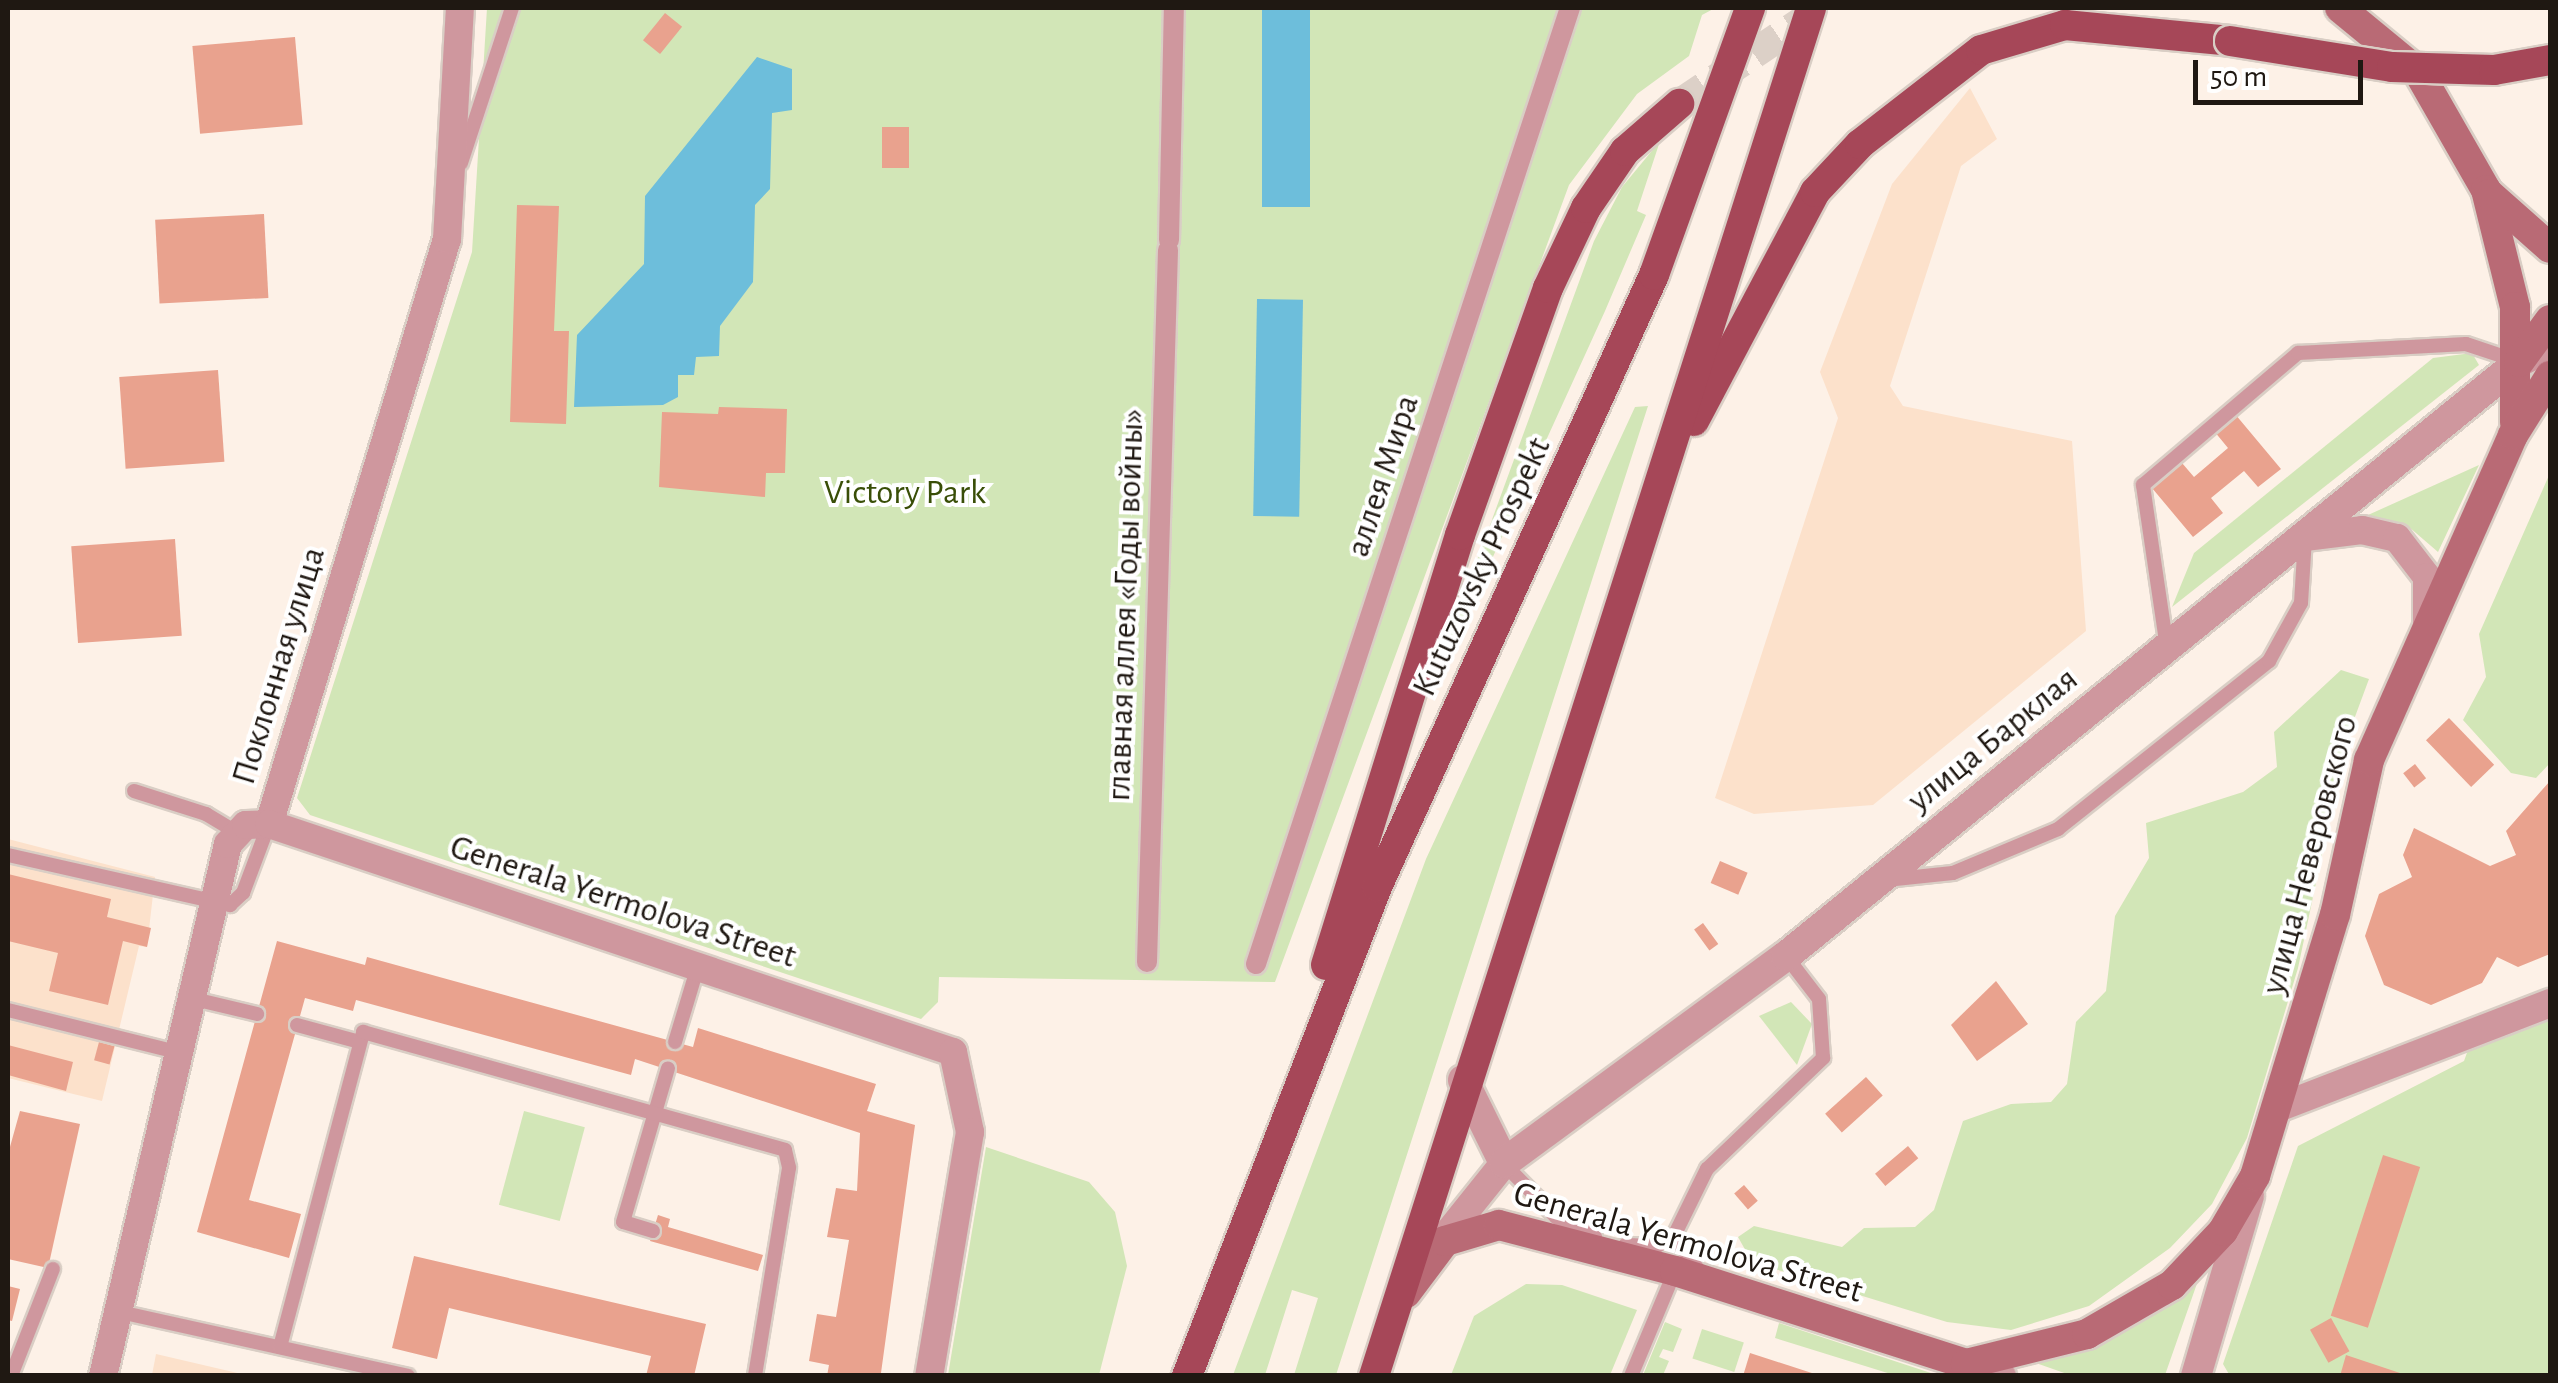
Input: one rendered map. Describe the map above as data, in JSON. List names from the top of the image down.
{
  "streets": {
    "main road": [
      "Kutuzovsky Prospekt",
      "улица Барклая",
      "улица Неверовского",
      "Generala Yermolova Street"
    ],
    "street": ["аллея Мира", "главная аллея «Годы войны»", "Поклонная улица"]
  },
  "crossings": [
    ["Поклонная улица", "Generala Yermolova Street"]
  ],
  "parks": ["Victory Park"],
  "scale_bar": "50 m"
}
